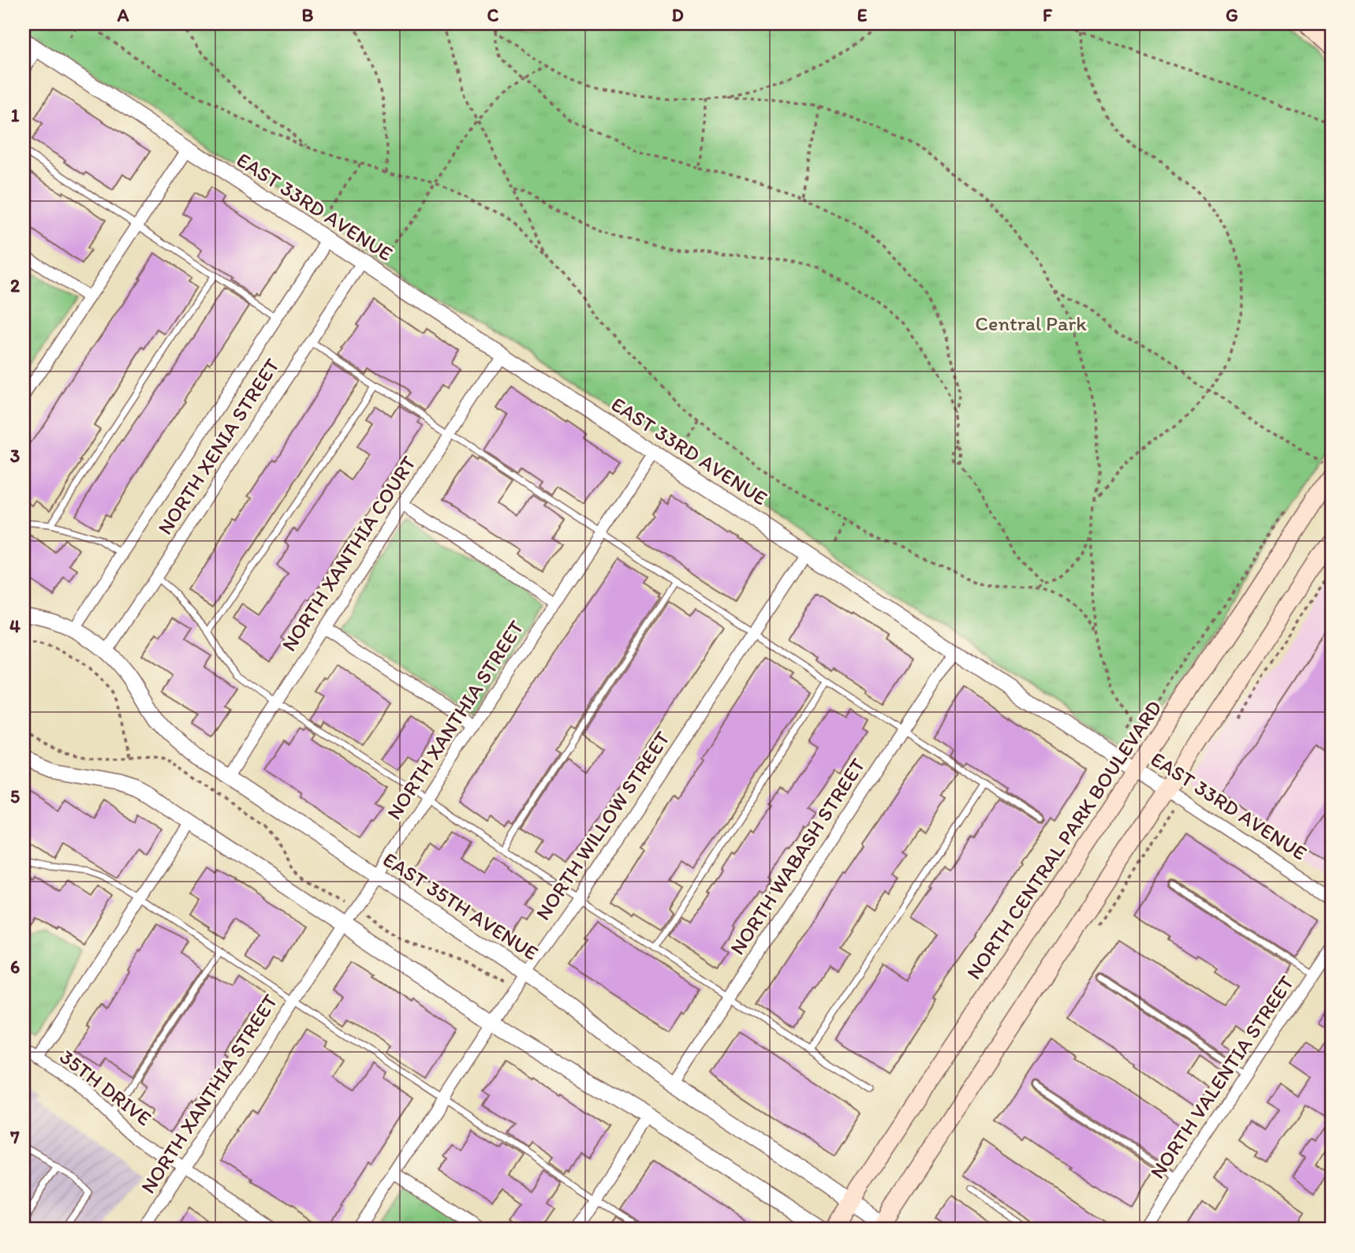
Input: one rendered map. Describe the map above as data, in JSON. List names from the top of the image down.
{
  "streets": {
    "main road": ["NORTH CENTRAL PARK BOULEVARD"],
    "street": [
      "EAST 33RD AVENUE",
      "NORTH XENIA STREET",
      "NORTH XANTHIA COURT",
      "NORTH XANTHIA STREET",
      "NORTH WILLOW STREET",
      "NORTH WABASH STREET",
      "EAST 35TH AVENUE",
      "NORTH VALENTIA STREET",
      "35TH DRIVE"
    ]
  },
  "crossings": [
    ["EAST 33RD AVENUE", "NORTH XENIA STREET"],
    ["EAST 33RD AVENUE", "NORTH XANTHIA COURT"],
    ["EAST 33RD AVENUE", "NORTH XANTHIA STREET"],
    ["EAST 33RD AVENUE", "NORTH WILLOW STREET"],
    ["EAST 33RD AVENUE", "NORTH CENTRAL PARK BOULEVARD"],
    ["EAST 33RD AVENUE", "NORTH WABASH STREET"],
    ["NORTH XENIA STREET", "EAST 35TH AVENUE"],
    ["NORTH XANTHIA COURT", "EAST 35TH AVENUE"],
    ["NORTH XANTHIA STREET", "EAST 35TH AVENUE"],
    ["NORTH XANTHIA STREET", "35TH DRIVE"],
    ["NORTH WILLOW STREET", "EAST 35TH AVENUE"],
    ["NORTH CENTRAL PARK BOULEVARD", "EAST 35TH AVENUE"],
    ["NORTH WABASH STREET", "EAST 35TH AVENUE"]
  ],
  "parks": ["Central Park"],
  "grid": {
    "columns": [
      "A",
      "B",
      "C",
      "D",
      "E",
      "F",
      "G"
    ],
    "rows": [
      "1",
      "2",
      "3",
      "4",
      "5",
      "6",
      "7"
    ]
  }
}
